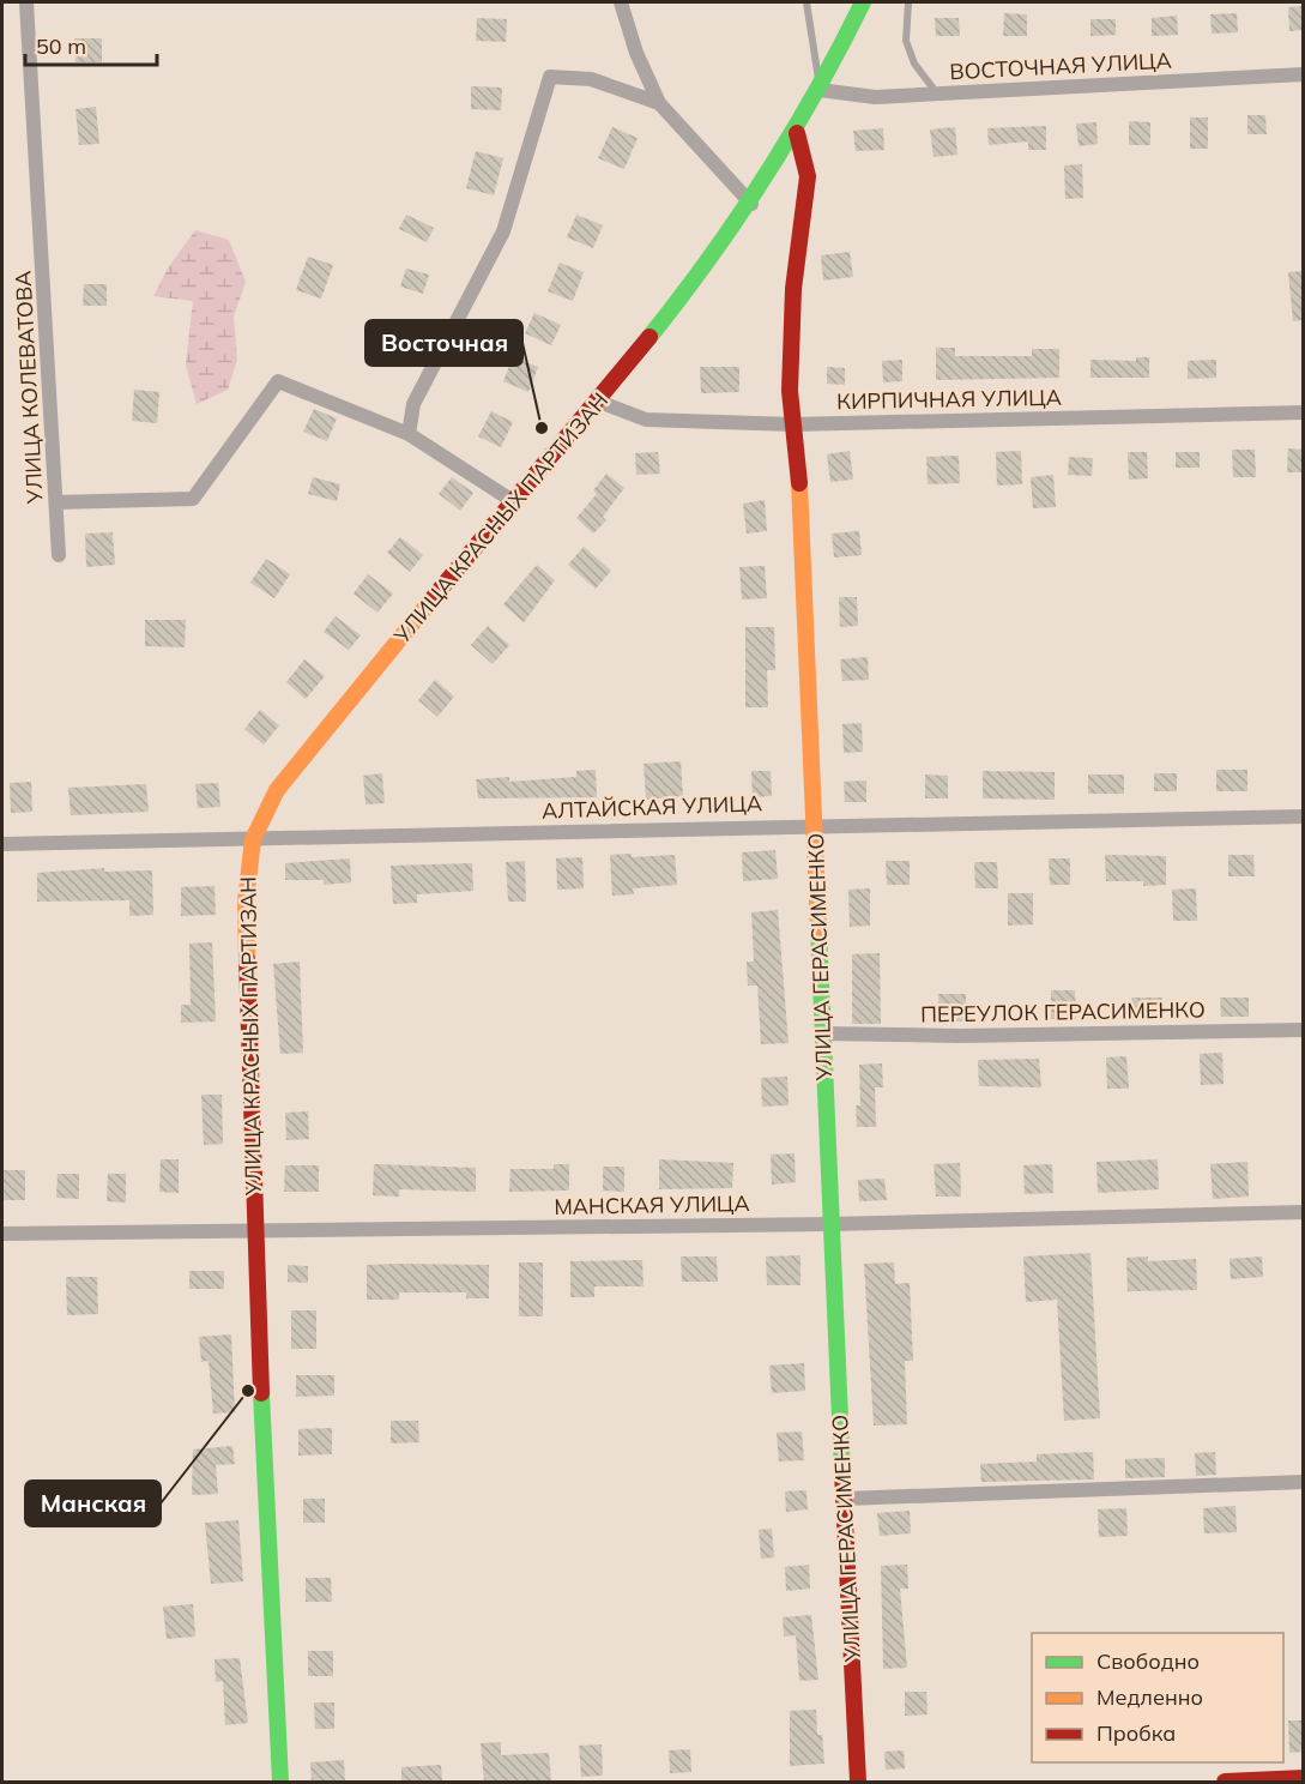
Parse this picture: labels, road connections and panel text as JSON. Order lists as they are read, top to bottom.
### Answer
{
  "streets": {
    "main road": ["УЛИЦА КРАСНЫХ ПАРТИЗАН", "УЛИЦА ГЕРАСИМЕНКО"],
    "street": [
      "ВОСТОЧНАЯ УЛИЦА",
      "УЛИЦА КОЛЕВАТОВА",
      "КИРПИЧНАЯ УЛИЦА",
      "АЛТАЙСКАЯ УЛИЦА",
      "ПЕРЕУЛОК ГЕРАСИМЕНКО",
      "МАНСКАЯ УЛИЦА"
    ]
  },
  "crossings": [
    ["ВОСТОЧНАЯ УЛИЦА", "УЛИЦА КРАСНЫХ ПАРТИЗАН"],
    ["КИРПИЧНАЯ УЛИЦА", "УЛИЦА КРАСНЫХ ПАРТИЗАН"],
    ["КИРПИЧНАЯ УЛИЦА", "УЛИЦА ГЕРАСИМЕНКО"],
    ["УЛИЦА КРАСНЫХ ПАРТИЗАН", "АЛТАЙСКАЯ УЛИЦА"],
    ["УЛИЦА КРАСНЫХ ПАРТИЗАН", "УЛИЦА ГЕРАСИМЕНКО"],
    ["УЛИЦА КРАСНЫХ ПАРТИЗАН", "МАНСКАЯ УЛИЦА"],
    ["АЛТАЙСКАЯ УЛИЦА", "УЛИЦА ГЕРАСИМЕНКО"],
    ["УЛИЦА ГЕРАСИМЕНКО", "ПЕРЕУЛОК ГЕРАСИМЕНКО"],
    ["УЛИЦА ГЕРАСИМЕНКО", "МАНСКАЯ УЛИЦА"]
  ],
  "places": ["Восточная", "Манская"],
  "legend": ["Свободно", "Медленно", "Пробка"],
  "scale_bar": "50 m"
}
